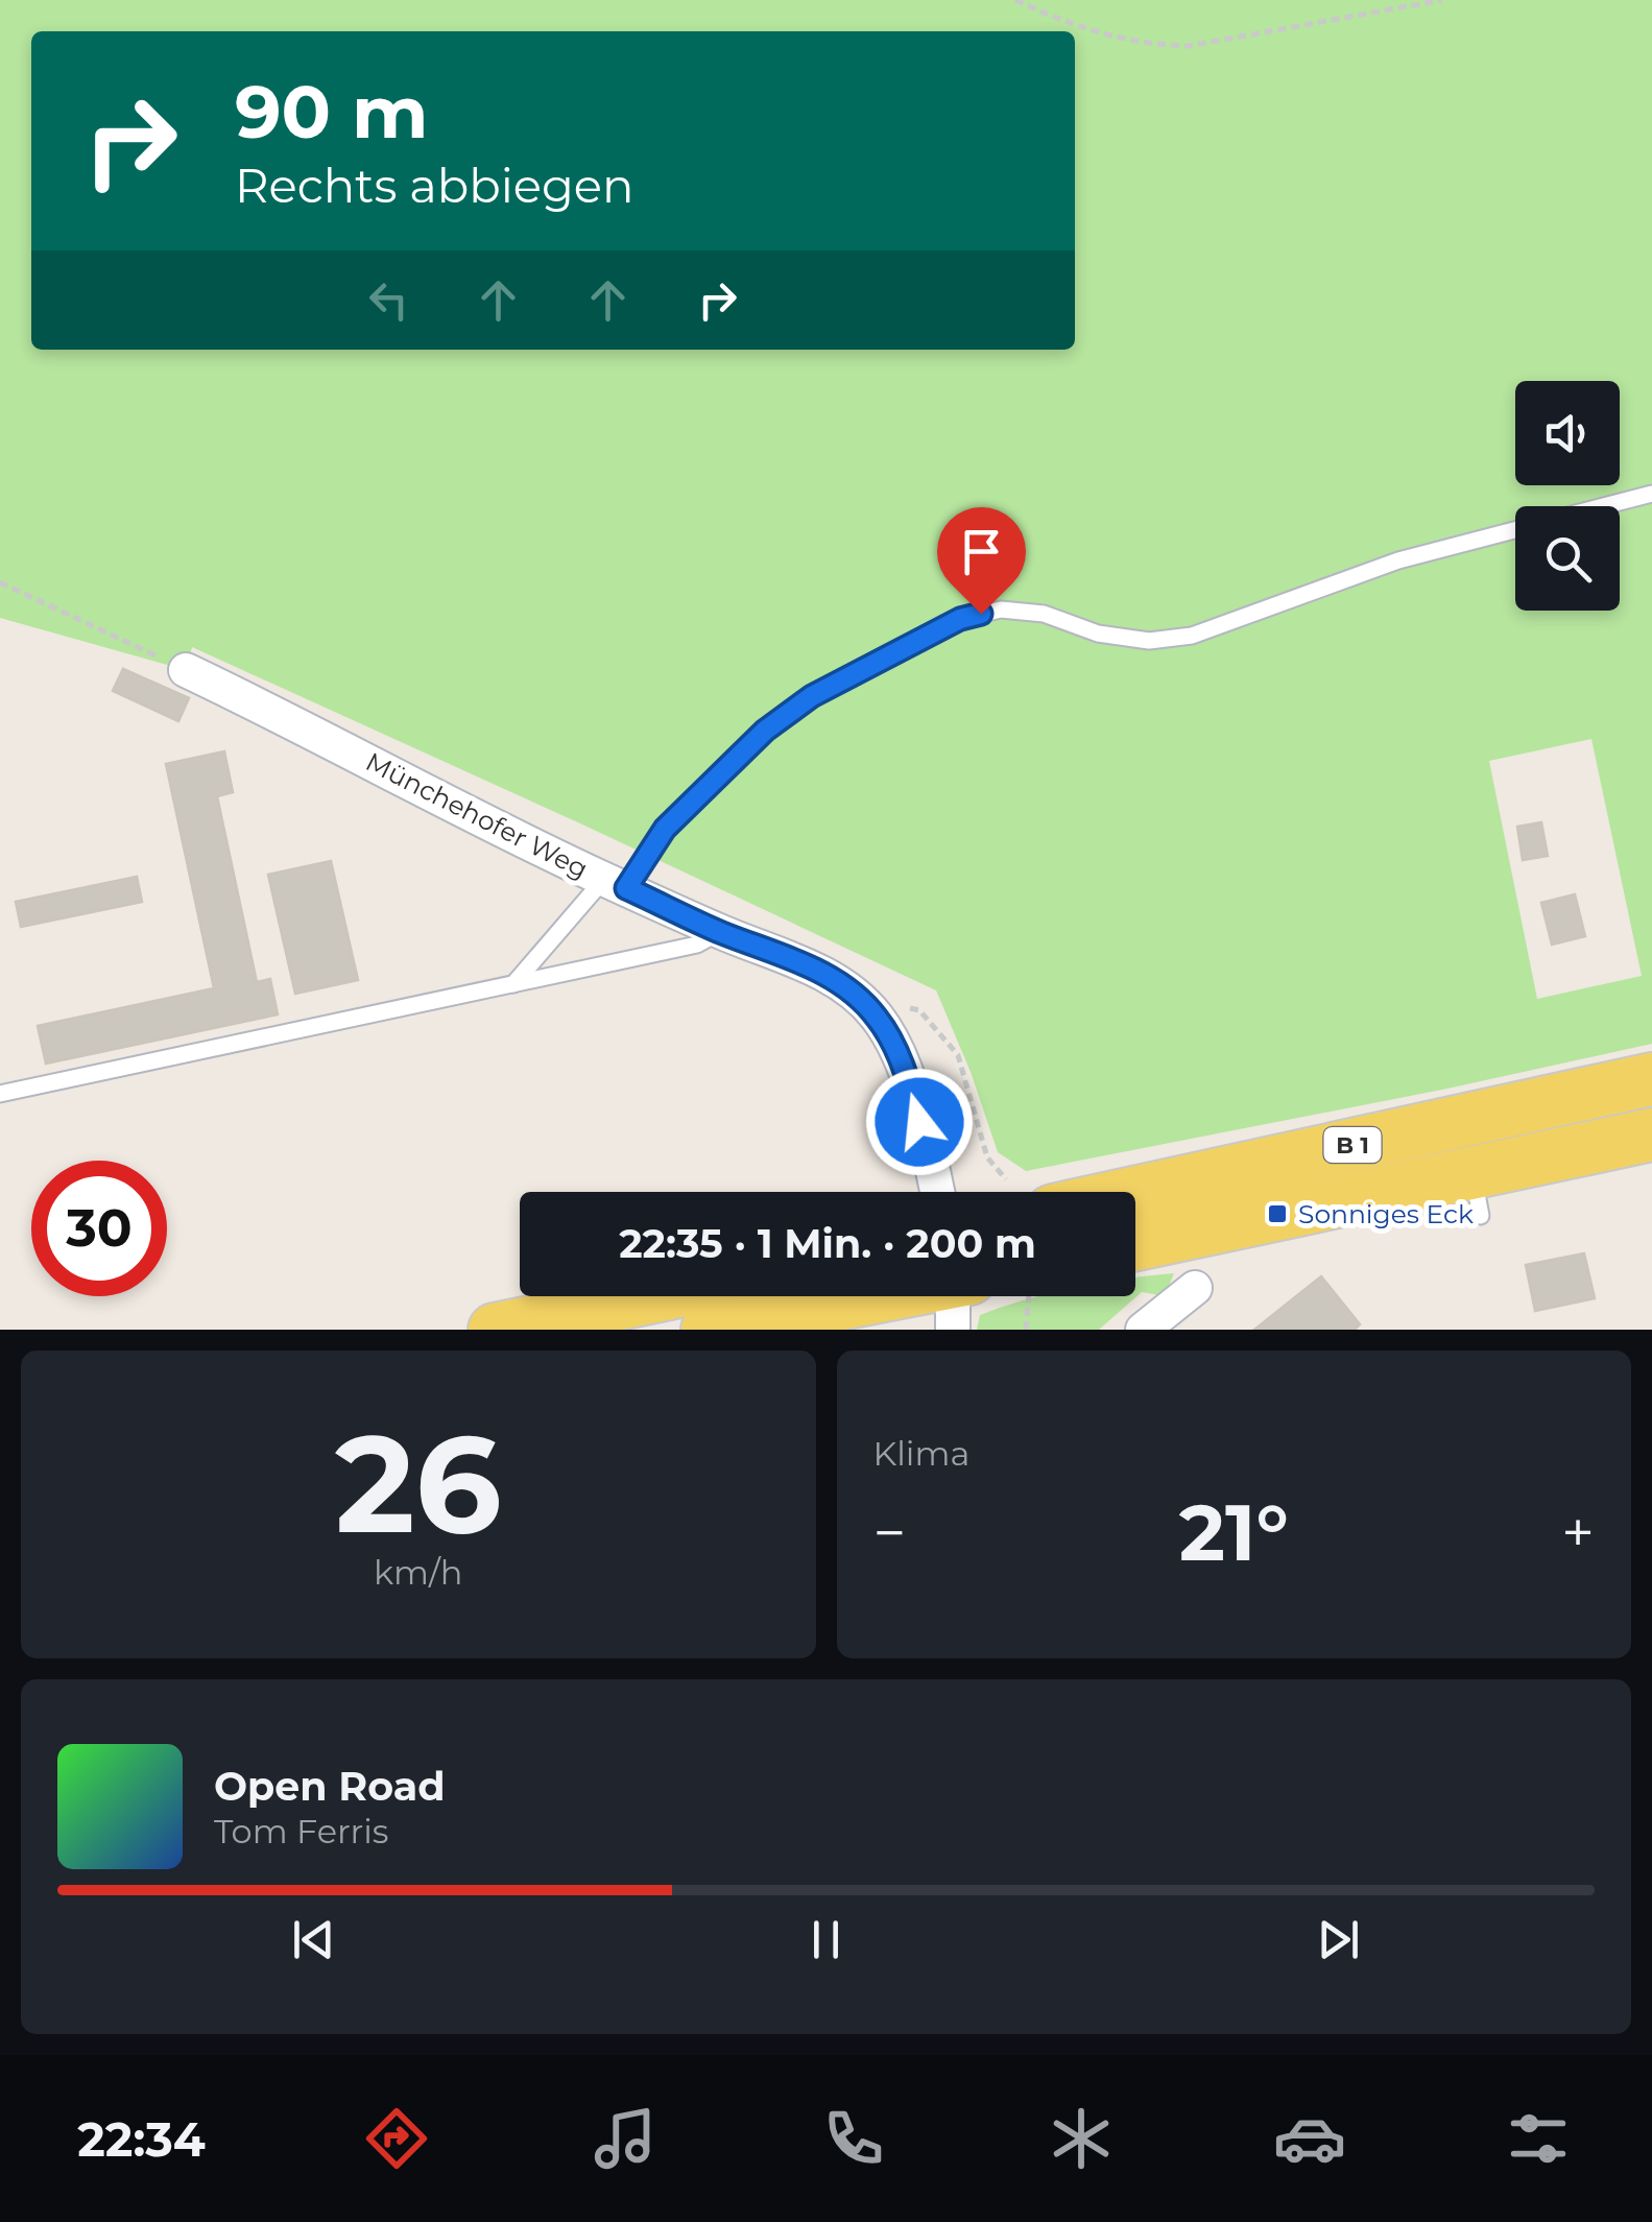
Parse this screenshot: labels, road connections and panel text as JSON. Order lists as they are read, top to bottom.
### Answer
{
  "streets": {
    "main road": ["B 1"],
    "street": ["Münchehofer Weg"]
  },
  "places": {
    "transit": ["Sonniges Eck"]
  },
  "page": {
    "turn": ["90 m", "Rechts abbiegen"],
    "limit": "30",
    "trip": "22:35 · 1 Min. · 200 m",
    "tile": [
      ["26", "km/h"],
      "Klima"
    ],
    "heat": ["−", "21°", "+"],
    "song": ["Open Road", "Tom Ferris"],
    "tabs": "22:34"
  }
}
